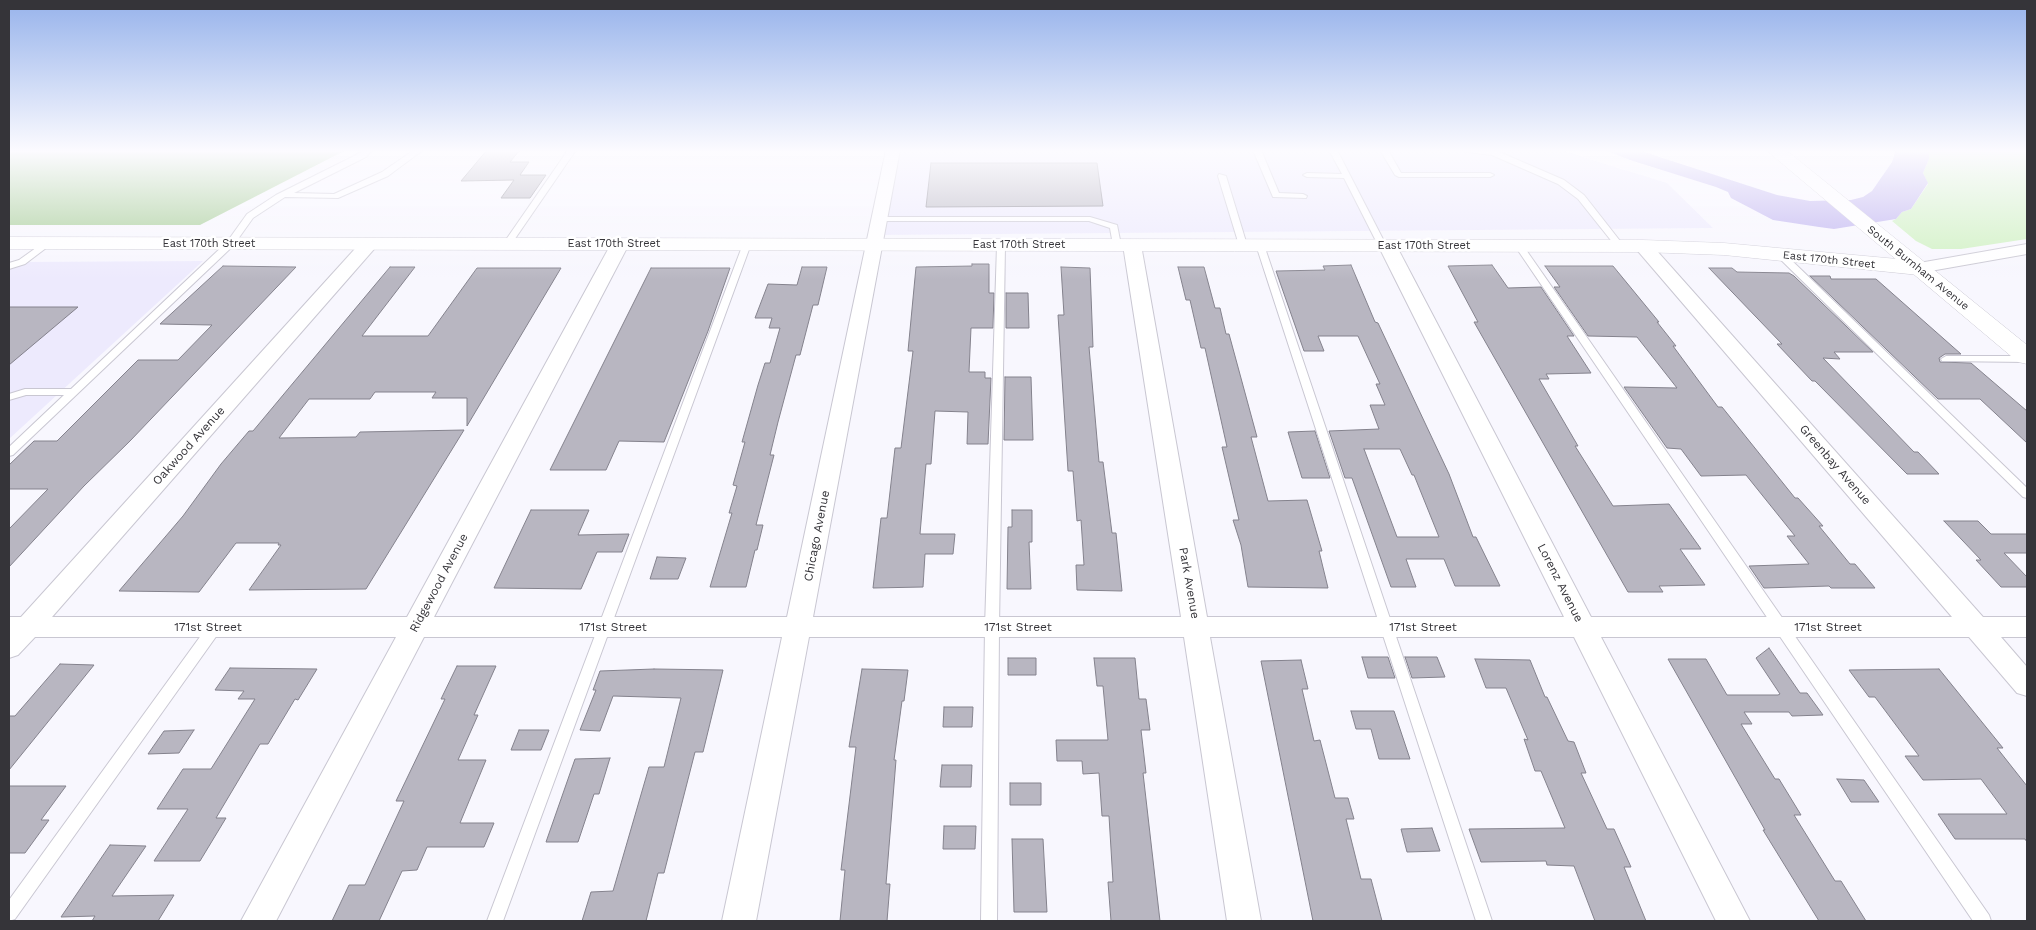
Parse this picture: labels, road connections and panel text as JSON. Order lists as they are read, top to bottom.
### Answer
{
  "streets": {
    "street": [
      "East 170th Street",
      "South Burnham Avenue",
      "Oakwood Avenue",
      "Greenbay Avenue",
      "Chicago Avenue",
      "Ridgewood Avenue",
      "Park Avenue",
      "Lorenz Avenue",
      "171st Street"
    ]
  },
  "crossings": [
    ["East 170th Street", "South Burnham Avenue"],
    ["East 170th Street", "Oakwood Avenue"],
    ["East 170th Street", "Greenbay Avenue"],
    ["East 170th Street", "Chicago Avenue"],
    ["East 170th Street", "Ridgewood Avenue"],
    ["East 170th Street", "Park Avenue"],
    ["East 170th Street", "Lorenz Avenue"],
    ["Oakwood Avenue", "171st Street"],
    ["Greenbay Avenue", "171st Street"],
    ["Chicago Avenue", "171st Street"],
    ["Ridgewood Avenue", "171st Street"],
    ["Park Avenue", "171st Street"],
    ["Lorenz Avenue", "171st Street"]
  ]
}
